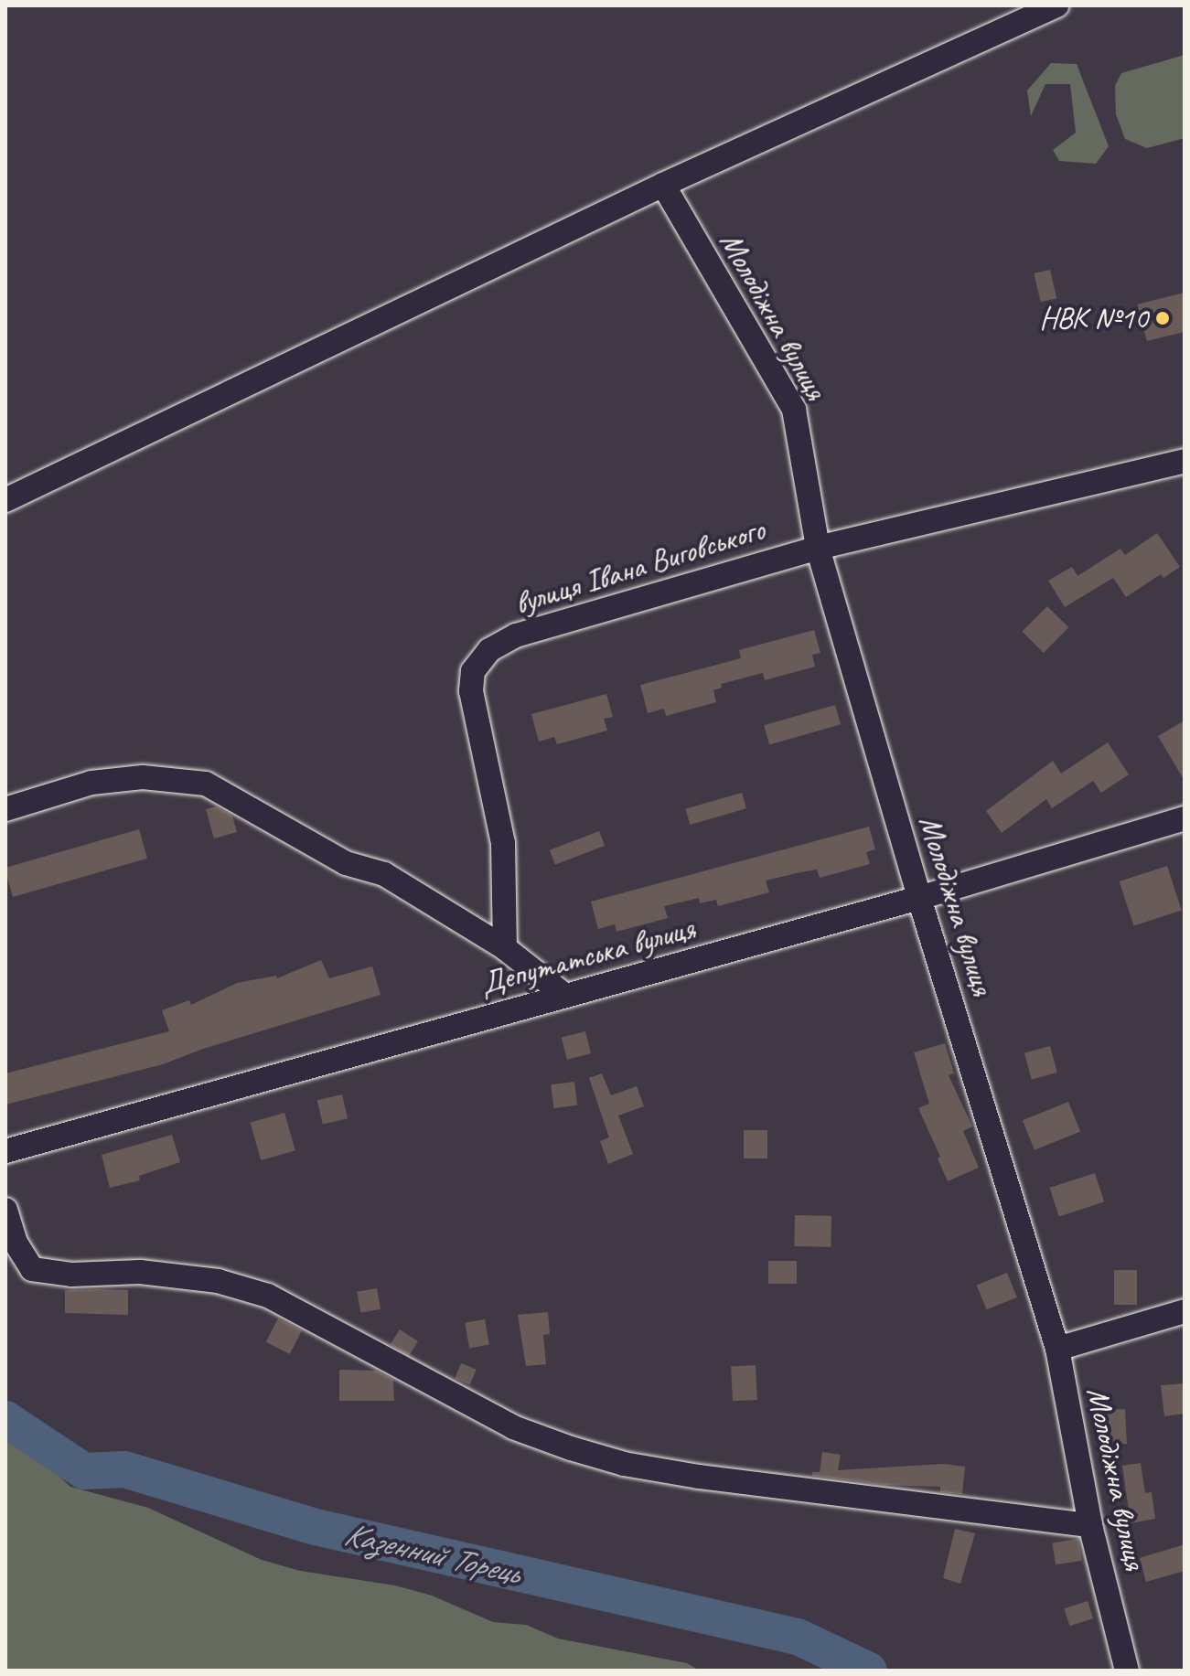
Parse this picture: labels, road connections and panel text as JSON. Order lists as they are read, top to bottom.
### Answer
{
  "streets": {
    "street": ["Молодіжна вулиця", "вулиця Івана Виговського", "Депутатська вулиця"]
  },
  "crossings": [
    ["Молодіжна вулиця", "вулиця Івана Виговського"],
    ["Молодіжна вулиця", "Депутатська вулиця"]
  ],
  "water": ["Казенний Торець"],
  "places": ["НВК №10"]
}
